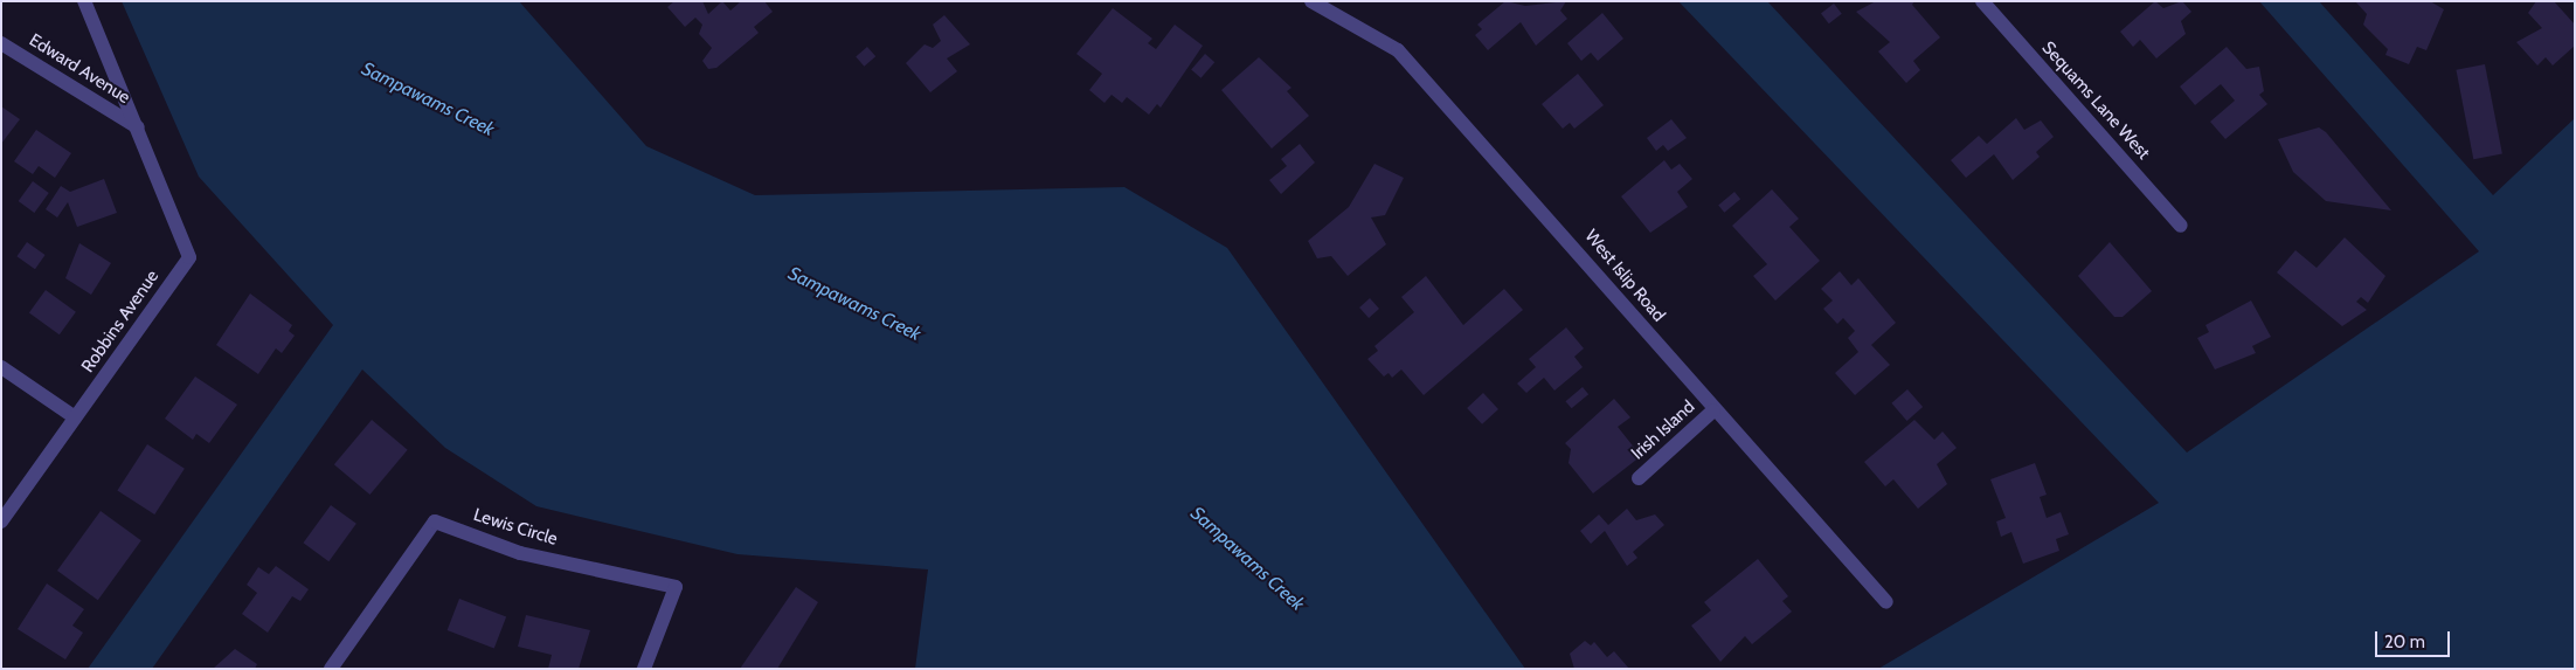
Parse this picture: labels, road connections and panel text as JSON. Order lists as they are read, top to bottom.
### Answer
{
  "streets": {
    "street": [
      "Edward Avenue",
      "Sequams Lane West",
      "West Islip Road",
      "Robbins Avenue",
      "Irish Island",
      "Lewis Circle"
    ]
  },
  "crossings": [
    ["Edward Avenue", "Robbins Avenue"],
    ["West Islip Road", "Irish Island"]
  ],
  "water": ["Sampawams Creek"],
  "scale_bar": "20 m"
}
